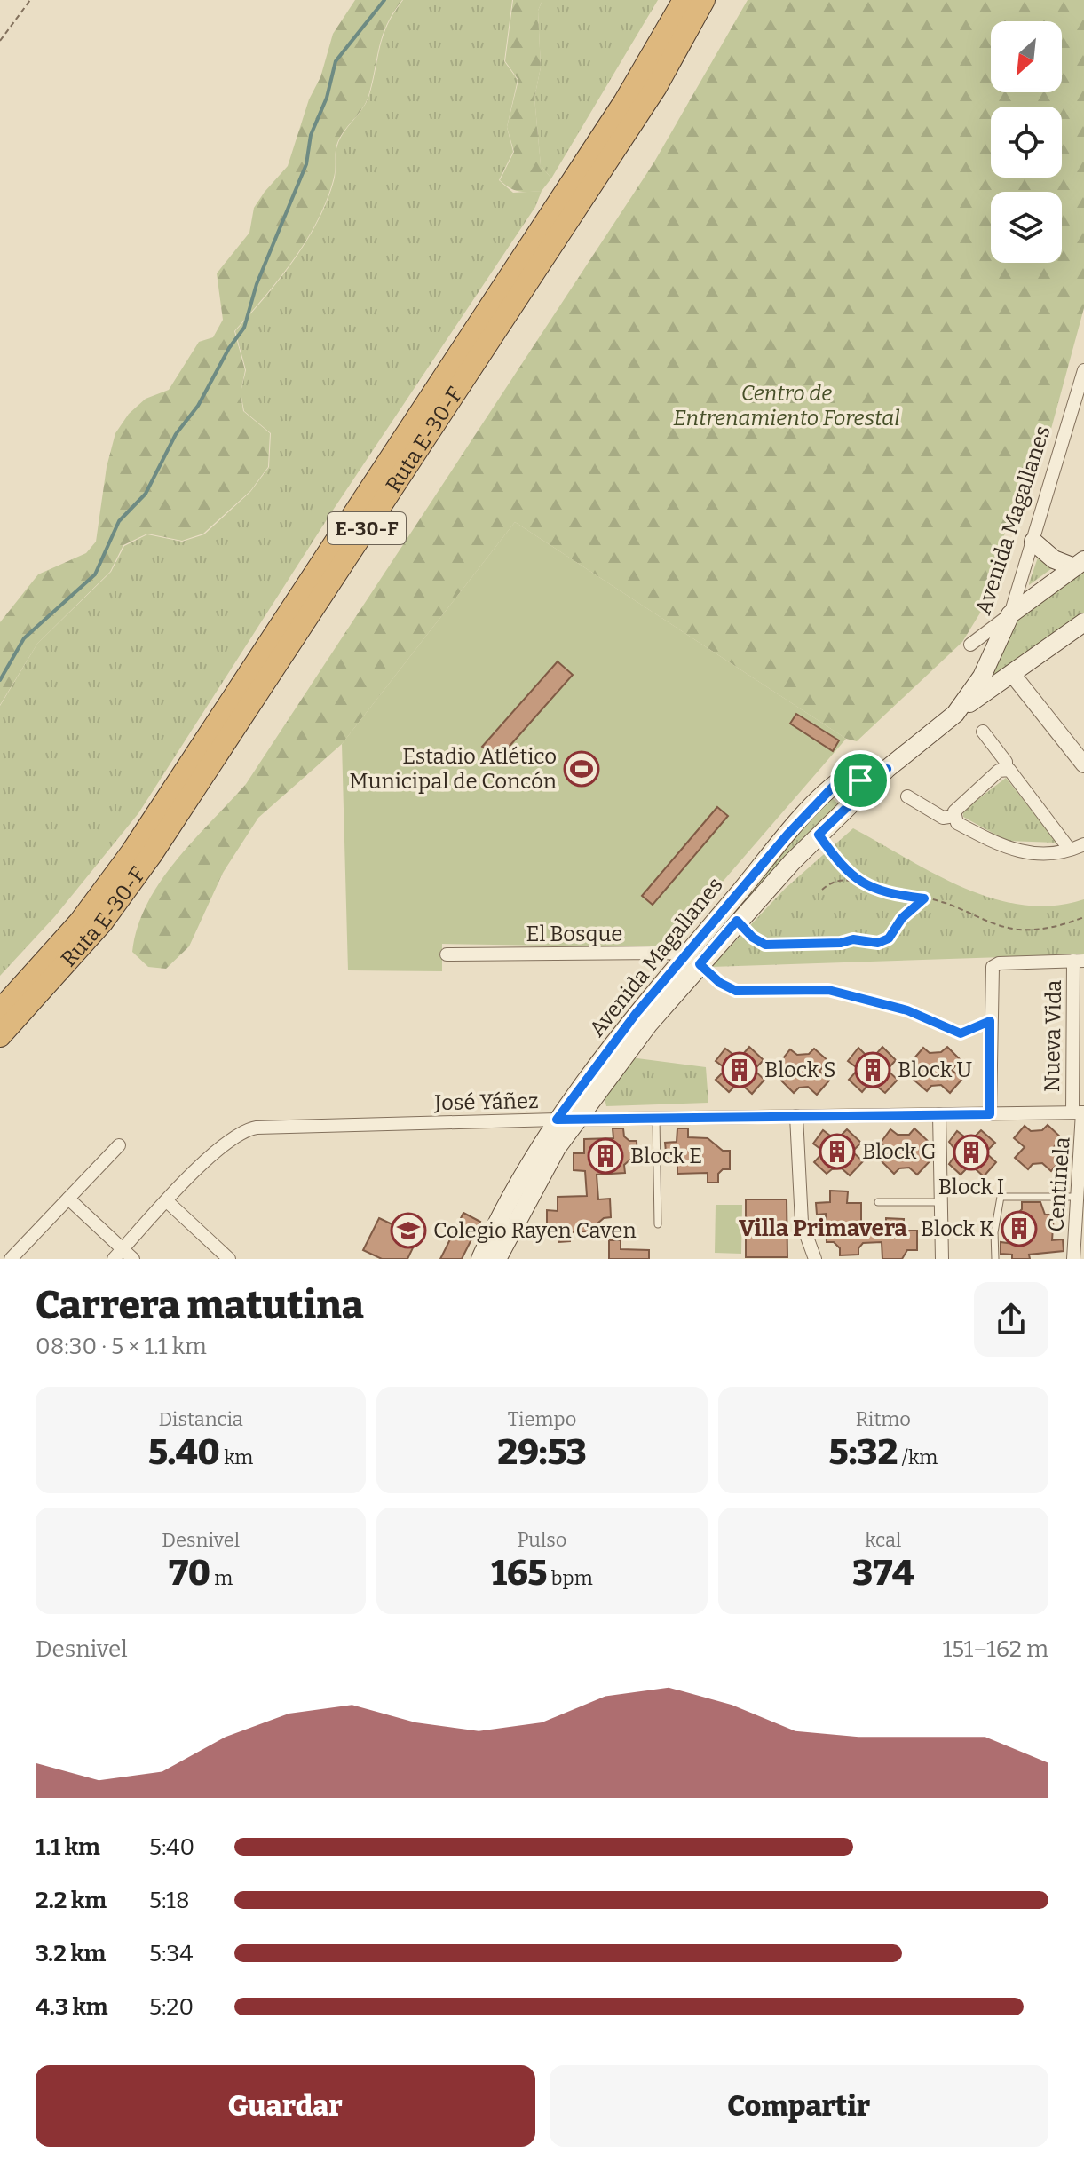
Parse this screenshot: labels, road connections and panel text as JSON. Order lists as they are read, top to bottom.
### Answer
{
  "streets": {
    "highway": ["Ruta E-30-F", "E-30-F"],
    "main road": ["Avenida Magallanes"],
    "street": [
      "El Bosque",
      "Nueva Vida",
      "José Yáñez",
      "Centinela"
    ]
  },
  "crossings": [
    ["Avenida Magallanes", "El Bosque"],
    ["Avenida Magallanes", "José Yáñez"],
    ["Nueva Vida", "José Yáñez"],
    ["Nueva Vida", "Centinela"],
    ["José Yáñez", "Centinela"]
  ],
  "districts": ["Villa Primavera"],
  "parks": ["Centro de Entrenamiento Forestal"],
  "places": {
    "sports": ["Estadio Atlético Municipal de Concón"],
    "building": [
      "Block S",
      "Block U",
      "Block G",
      "Block I",
      "Block E",
      "Block K"
    ],
    "school or university": ["Colegio Rayen Caven"]
  },
  "north": "bottom left",
  "page": {
    "heading": ["Carrera matutina", "08:30 · 5 × 1.1 km"],
    "stats": [
      ["Distancia", "5.40 km"],
      ["Tiempo", "29:53"],
      ["Ritmo", "5:32 /km"],
      ["Desnivel", "70 m"],
      ["Pulso", "165 bpm"],
      ["kcal", "374"]
    ],
    "chart": ["Desnivel", "151–162 m"],
    "list": [
      {
        "name": "1.1 km",
        "note": "5:40"
      },
      {
        "name": "2.2 km",
        "note": "5:18"
      },
      {
        "name": "3.2 km",
        "note": "5:34"
      },
      {
        "name": "4.3 km",
        "note": "5:20"
      }
    ],
    "buttons": ["Guardar", "Compartir"]
  }
}
